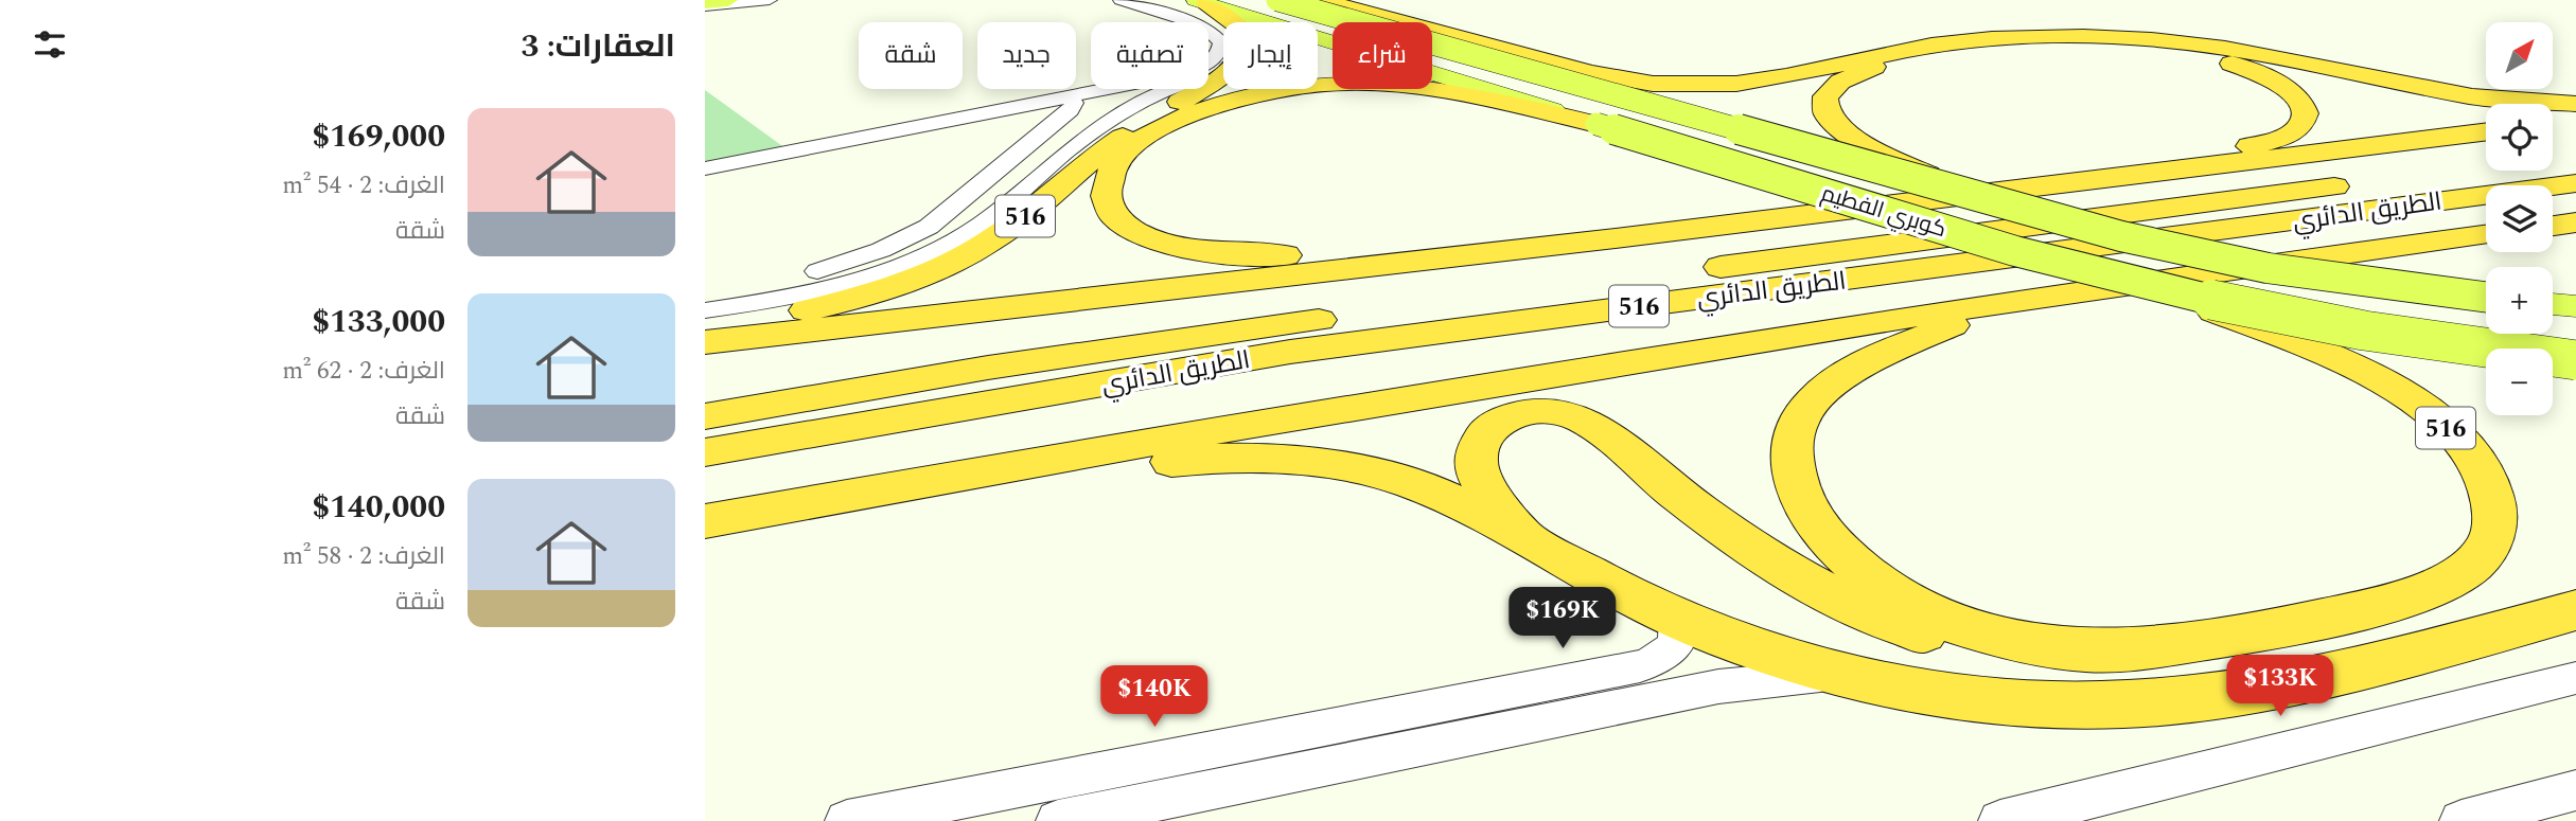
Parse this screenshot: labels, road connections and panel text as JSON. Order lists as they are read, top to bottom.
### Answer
{
  "streets": {
    "highway": ["الطريق الدائري", "516"],
    "main road": ["كوبري الفطيم"]
  },
  "crossings": [
    ["كوبري الفطيم", "516"],
    ["الطريق الدائري", "516"]
  ],
  "north": "top right",
  "page": {
    "heading": "العقارات: 3",
    "map_buttons": ["+", "−"],
    "chip": [
      "شراء",
      "إيجار",
      "تصفية",
      "جديد",
      "شقة"
    ],
    "list": [
      {
        "name": "$169,000",
        "note": "الغرف: 2 · 54 m² · شقة"
      },
      {
        "name": "$133,000",
        "note": "الغرف: 2 · 62 m² · شقة"
      },
      {
        "name": "$140,000",
        "note": "الغرف: 2 · 58 m² · شقة"
      }
    ],
    "price": ["$169K", "$133K", "$140K"]
  }
}
